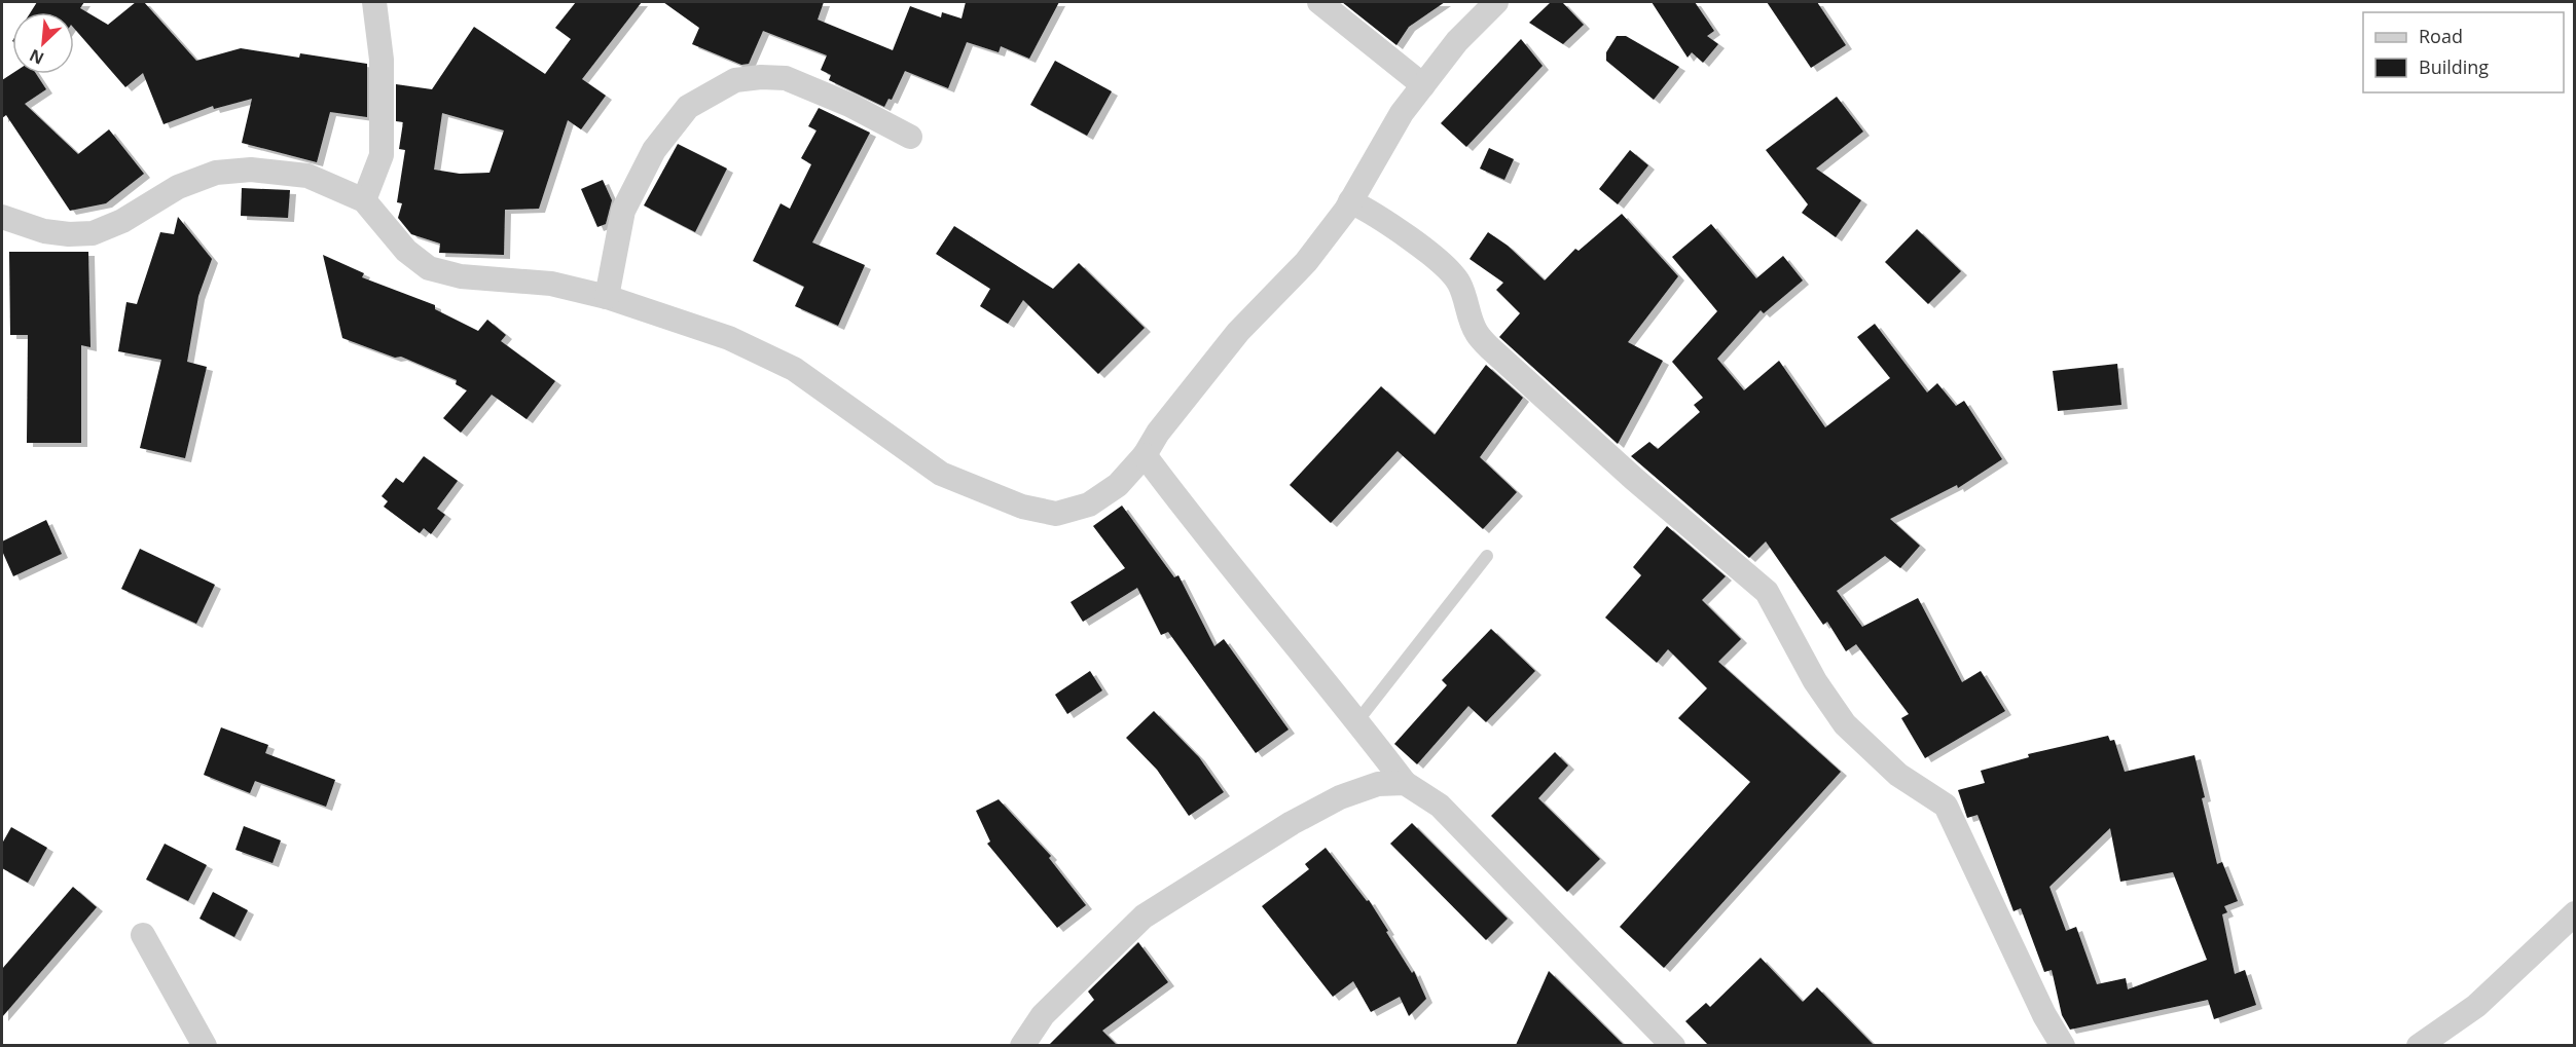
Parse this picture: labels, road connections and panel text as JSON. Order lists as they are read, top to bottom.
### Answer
{
  "legend": ["Road", "Building"],
  "north": "bottom left"
}
